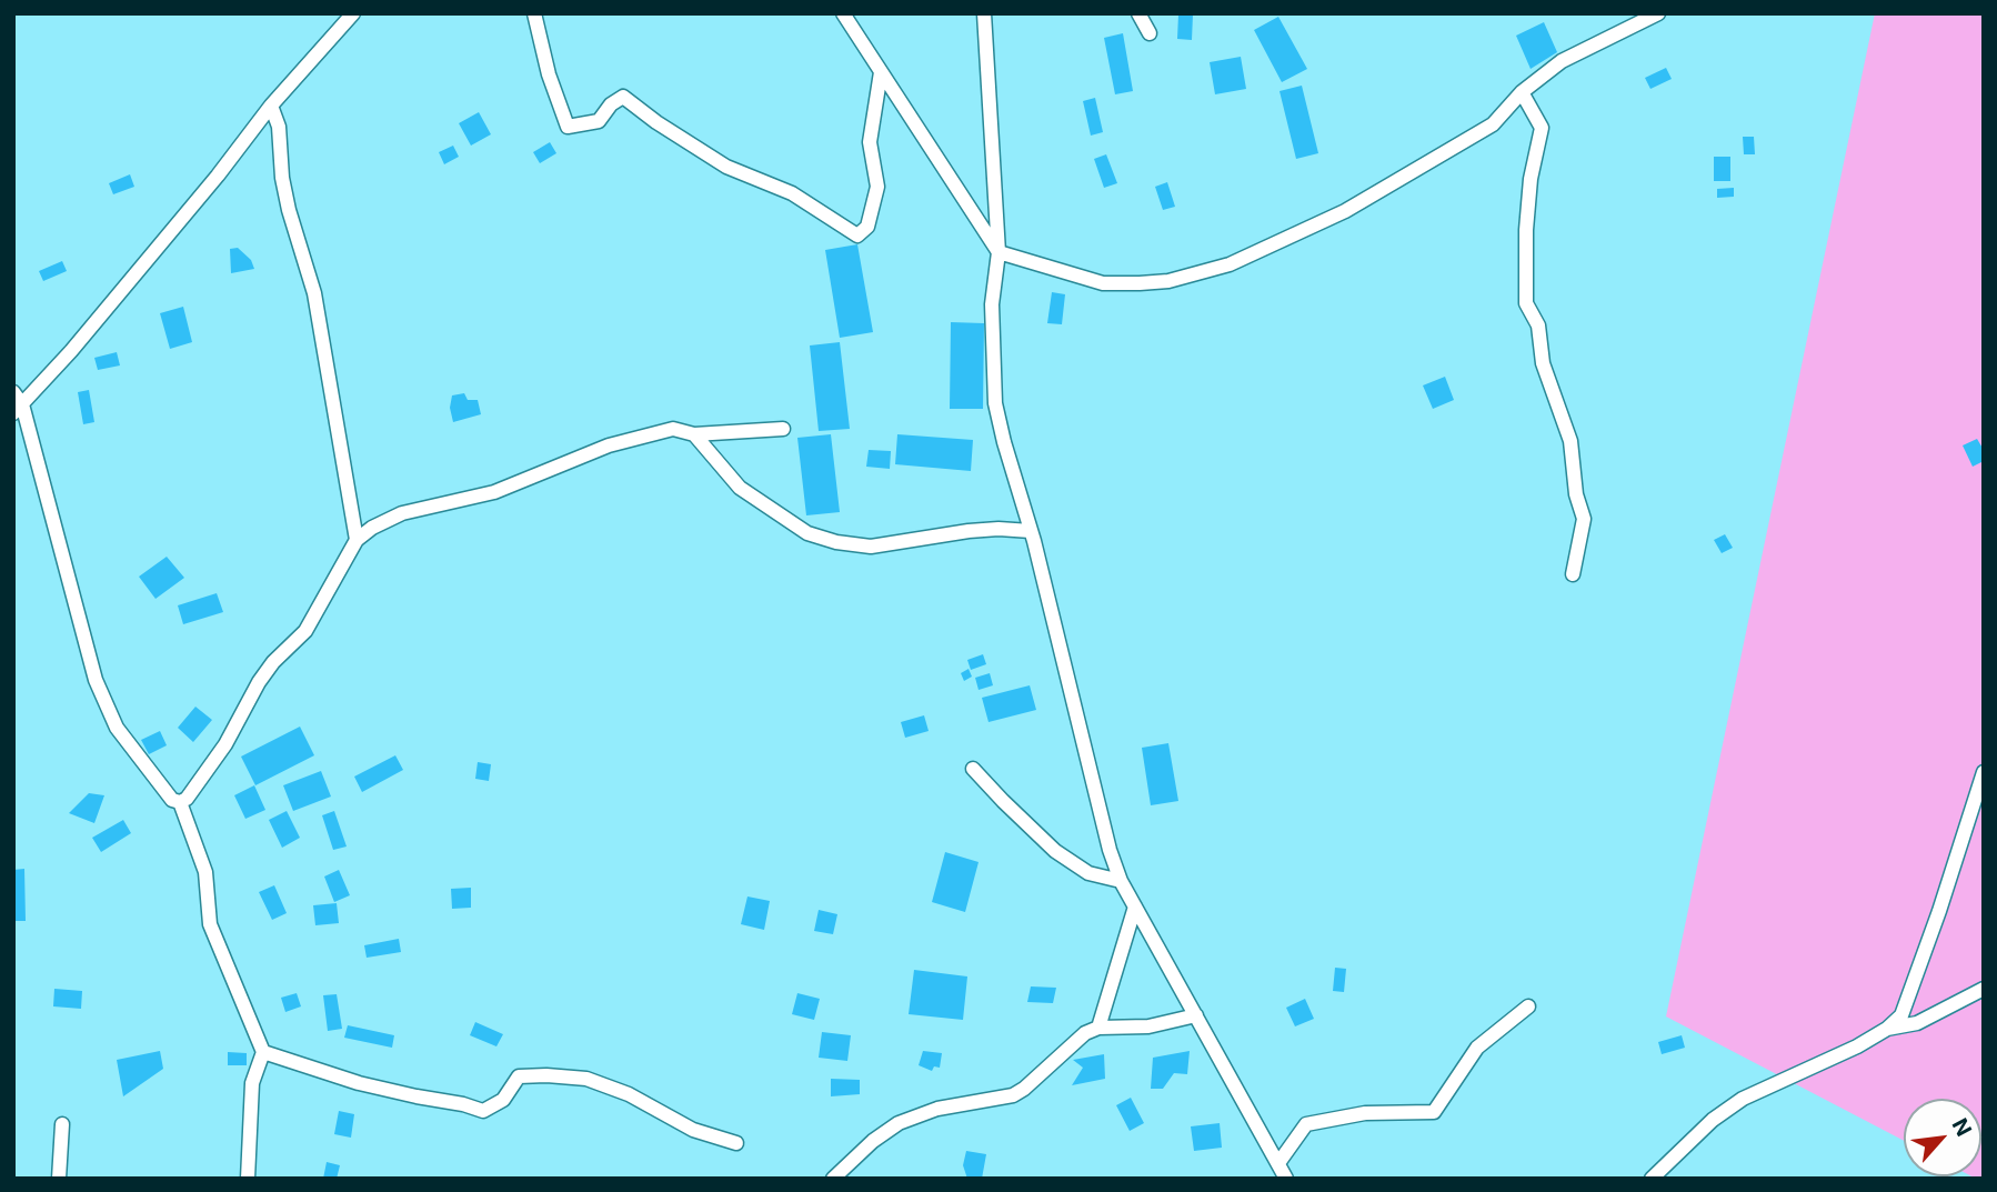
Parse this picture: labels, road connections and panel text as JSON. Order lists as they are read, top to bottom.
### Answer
{
  "north": "top right"
}
